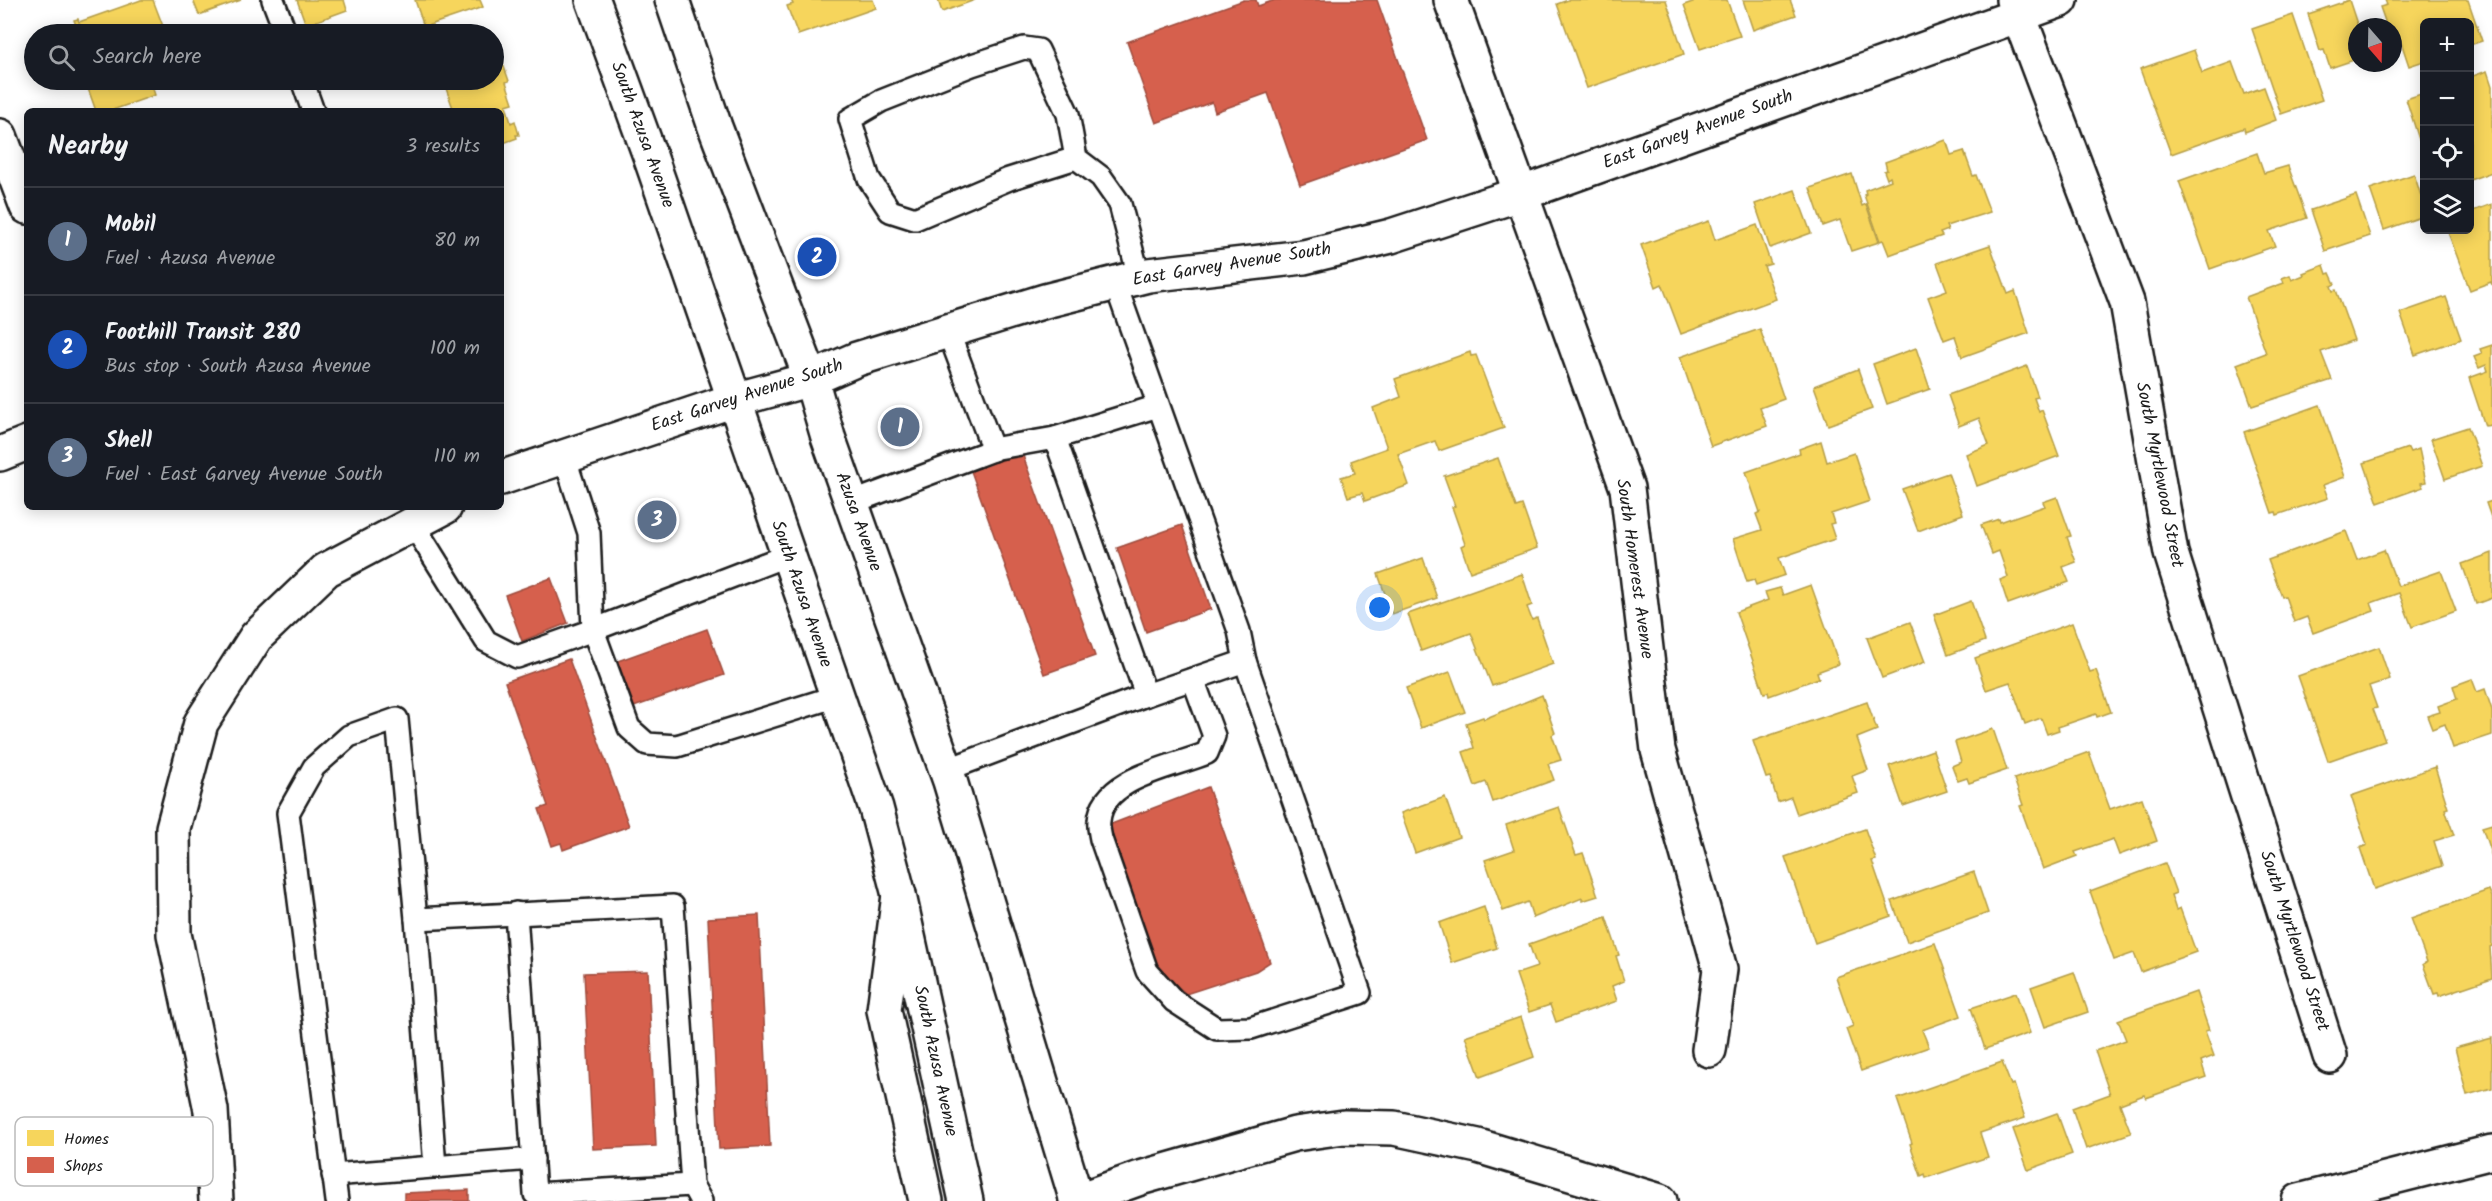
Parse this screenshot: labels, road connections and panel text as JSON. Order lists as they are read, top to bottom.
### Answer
{
  "streets": {
    "main road": [
      "East Garvey Avenue South",
      "South Azusa Avenue",
      "South Myrtlewood Street",
      "Azusa Avenue",
      "South Homerest Avenue"
    ]
  },
  "crossings": [
    ["East Garvey Avenue South", "South Azusa Avenue"],
    ["East Garvey Avenue South", "South Myrtlewood Street"],
    ["East Garvey Avenue South", "Azusa Avenue"],
    ["East Garvey Avenue South", "South Homerest Avenue"]
  ],
  "legend": ["Homes", "Shops"],
  "north": "bottom",
  "page": {
    "map_buttons": ["+", "−"],
    "search": "Search here",
    "heading": ["Nearby", "3 results"],
    "list": [
      {
        "mark": "1",
        "name": "Mobil",
        "note": "Fuel · Azusa Avenue",
        "value": "80 m"
      },
      {
        "mark": "2",
        "name": "Foothill Transit 280",
        "note": "Bus stop · South Azusa Avenue",
        "value": "100 m"
      },
      {
        "mark": "3",
        "name": "Shell",
        "note": "Fuel · East Garvey Avenue South",
        "value": "110 m"
      }
    ],
    "pins": ["2", "1", "3"]
  }
}
